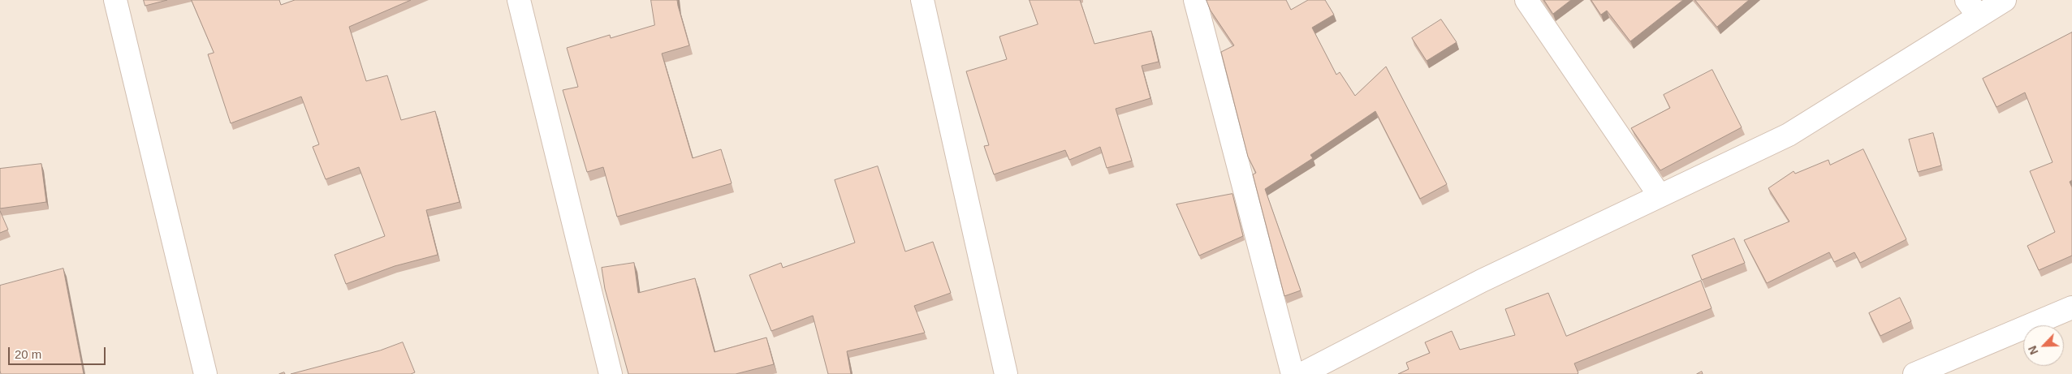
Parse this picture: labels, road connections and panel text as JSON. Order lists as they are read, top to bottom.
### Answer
{
  "scale_bar": "20 m",
  "north": "bottom left"
}
